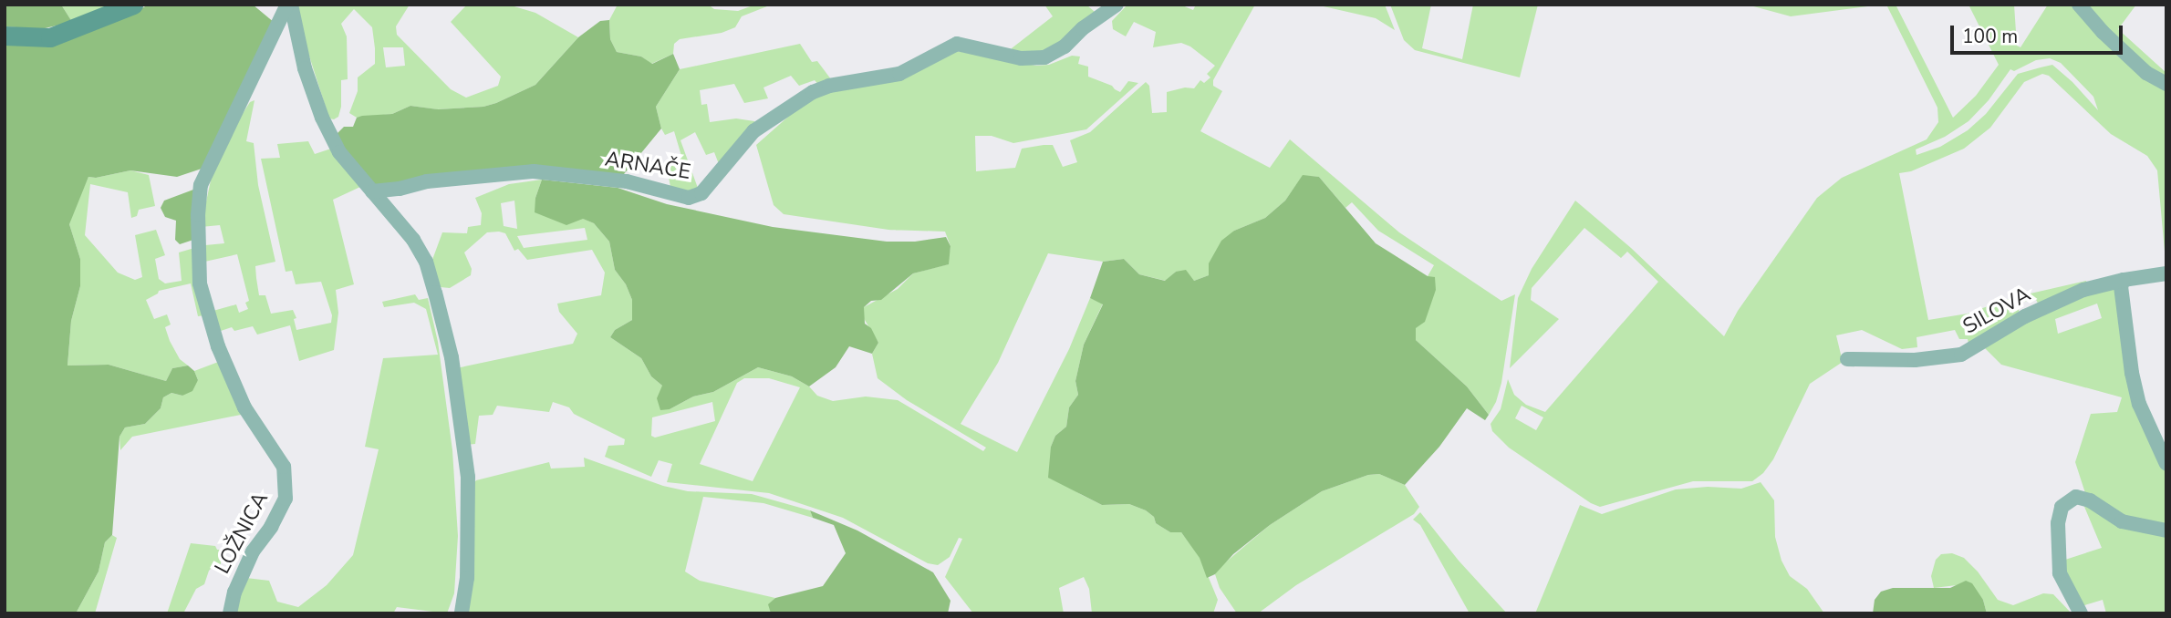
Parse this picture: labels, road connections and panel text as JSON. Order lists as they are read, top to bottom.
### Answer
{
  "streets": {
    "street": ["ARNAČE", "SILOVA", "LOŽNICA"]
  },
  "scale_bar": "100 m"
}
